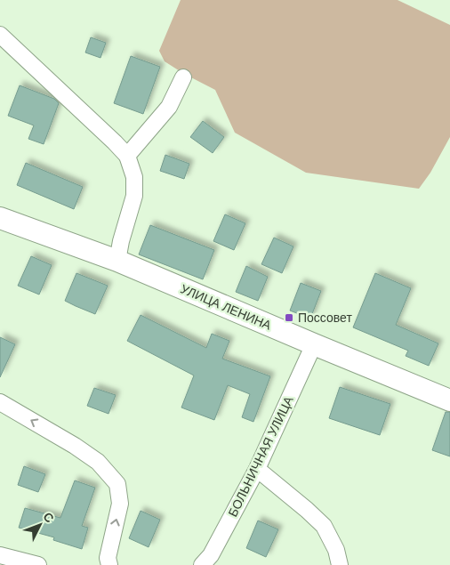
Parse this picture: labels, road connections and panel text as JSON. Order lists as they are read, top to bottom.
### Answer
{
  "streets": {
    "street": ["УЛИЦА ЛЕНИНА", "БОЛЬНИЧНАЯ УЛИЦА"]
  },
  "crossings": [
    ["УЛИЦА ЛЕНИНА", "БОЛЬНИЧНАЯ УЛИЦА"]
  ],
  "places": {
    "transit": ["Поссовет"]
  },
  "north": "top right"
}
